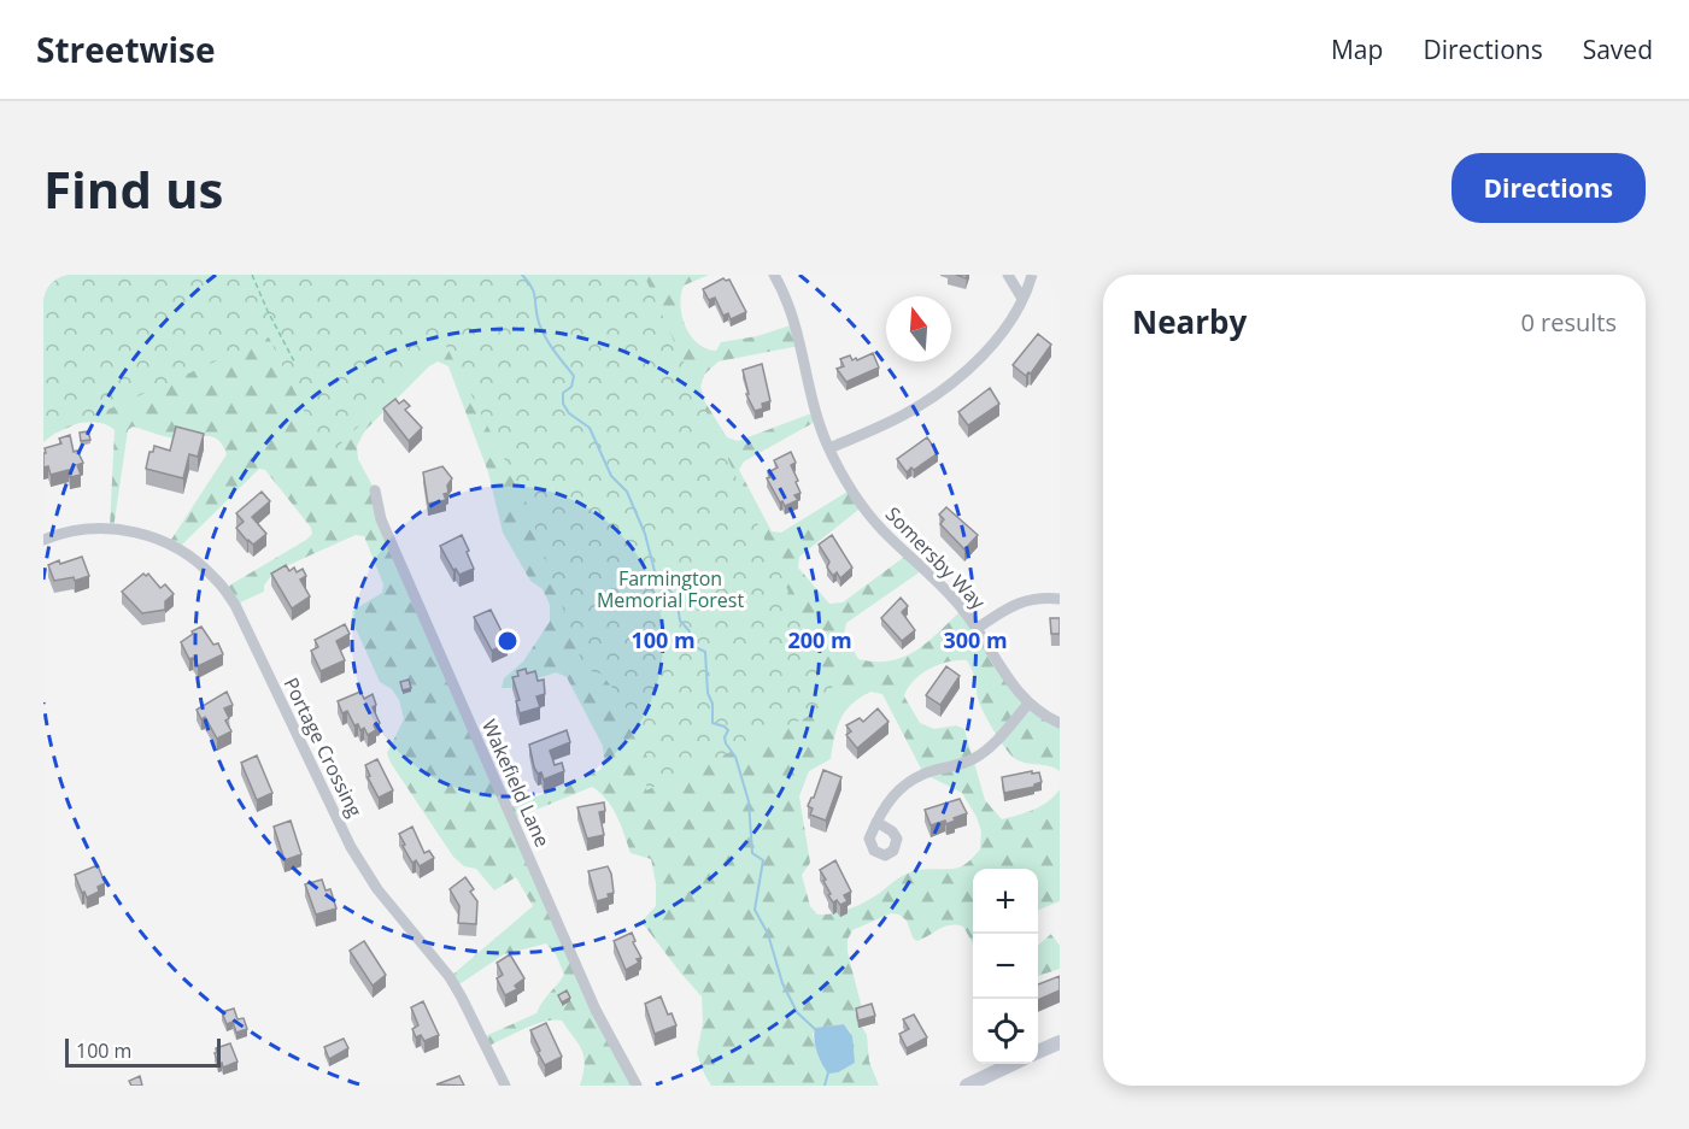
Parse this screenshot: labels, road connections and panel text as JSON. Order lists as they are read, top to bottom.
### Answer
{
  "streets": {
    "street": ["Somersby Way", "Portage Crossing", "Wakefield Lane"]
  },
  "parks": ["Farmington Memorial Forest"],
  "scale_bar": "100 m",
  "north": "top",
  "page": {
    "header": "Streetwise",
    "nav": ["Map", "Directions", "Saved"],
    "buttons": "Directions",
    "title": "Find us",
    "heading": ["Nearby", "0 results"],
    "map_buttons": ["+", "−"],
    "scale": "100 m"
  },
  "rings": ["100 m", "200 m", "300 m"]
}
